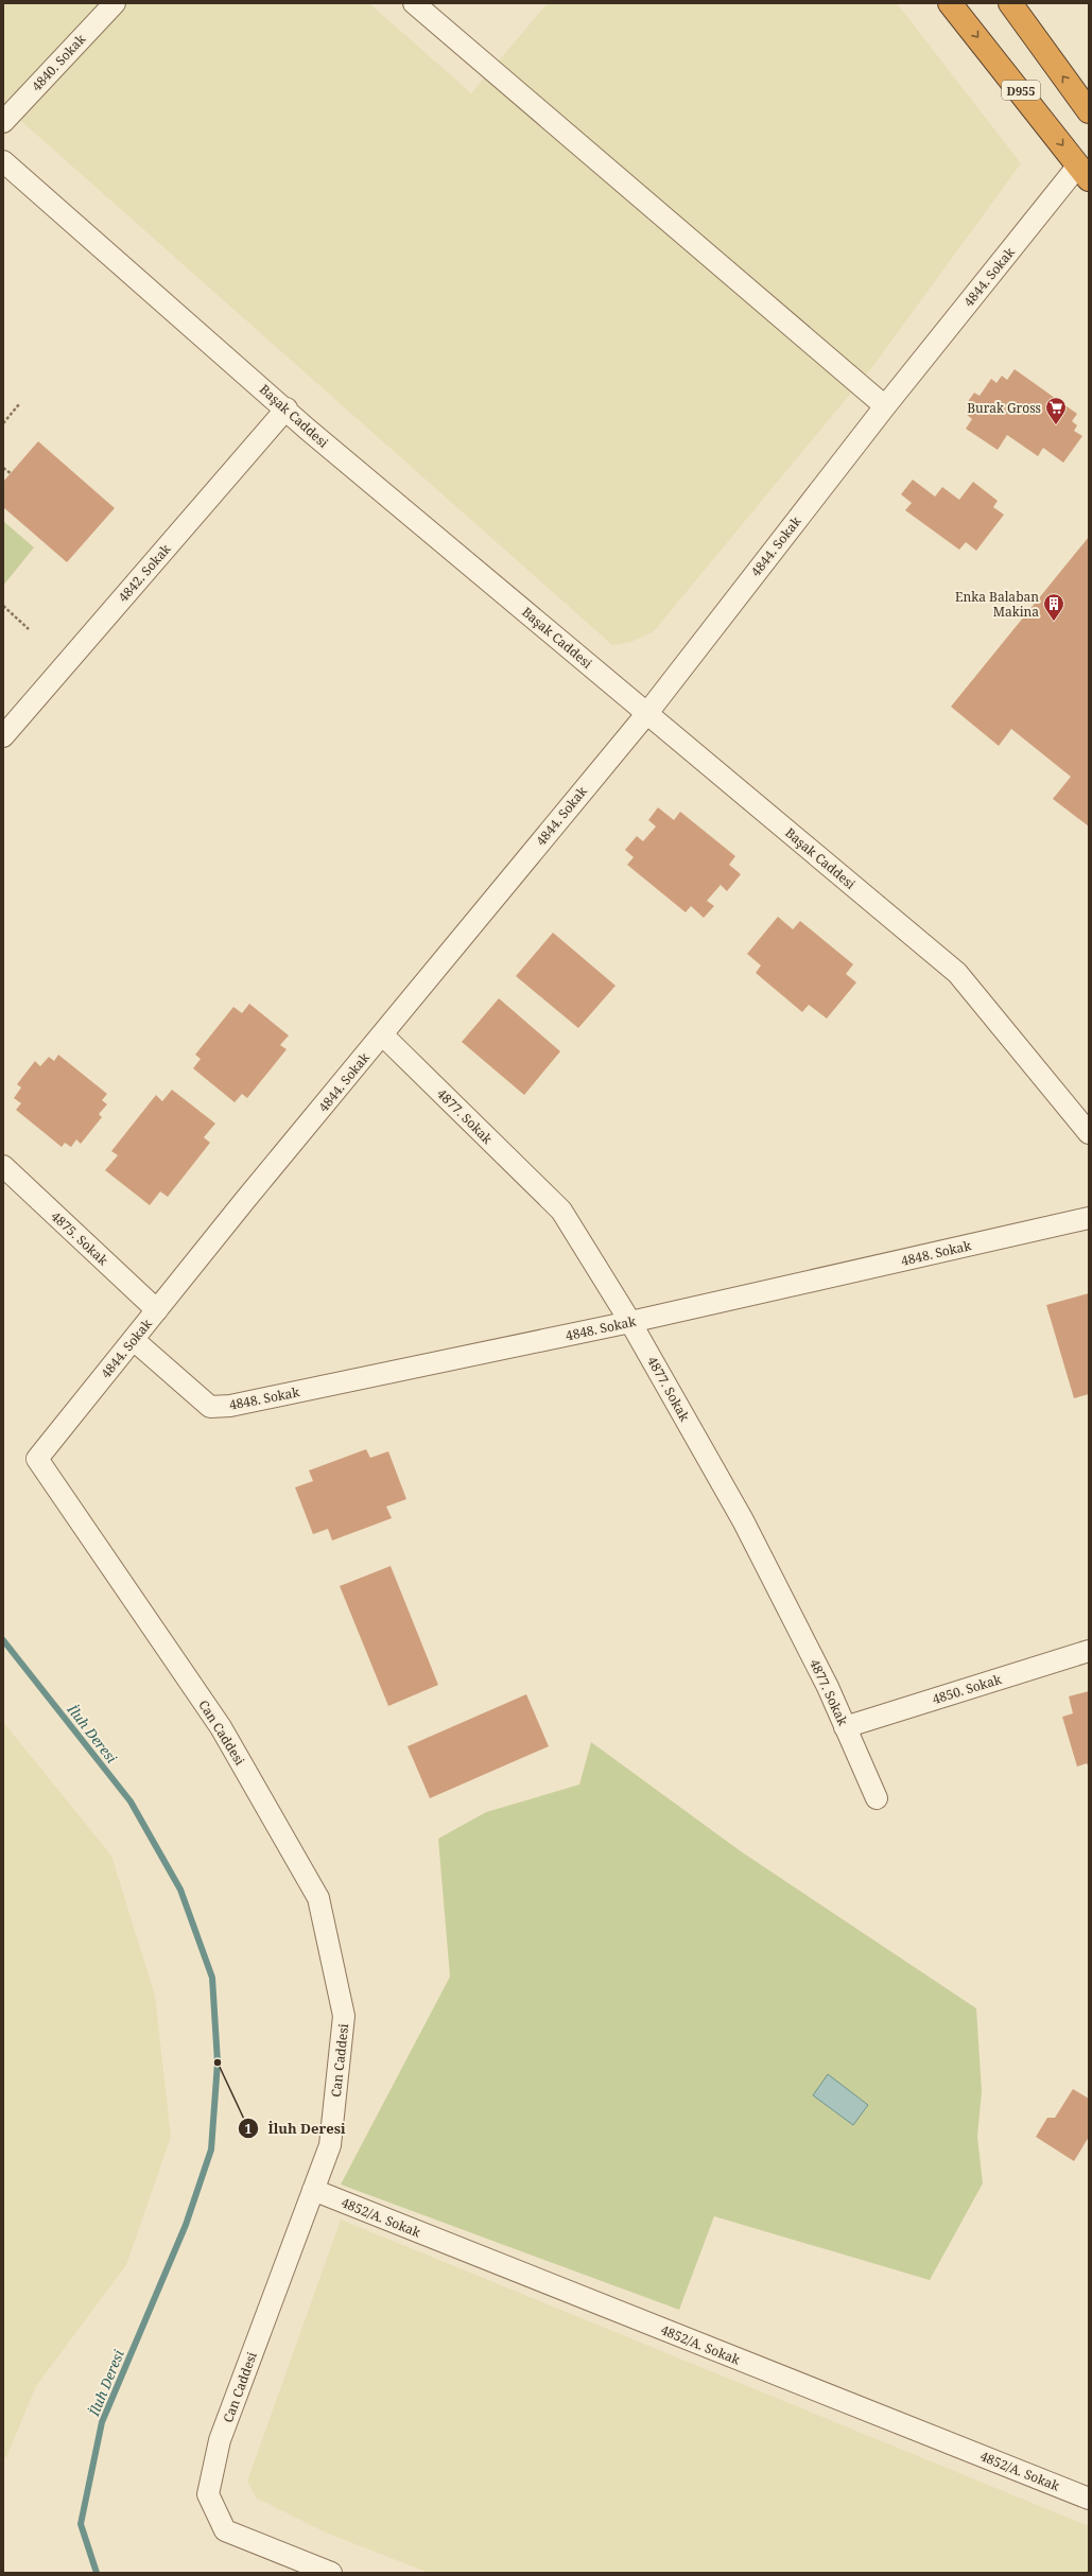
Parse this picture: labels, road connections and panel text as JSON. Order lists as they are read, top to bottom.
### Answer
{
  "streets": {
    "highway": ["D955"],
    "street": [
      "4840. Sokak",
      "4844. Sokak",
      "Başak Caddesi",
      "4842. Sokak",
      "4877. Sokak",
      "4875. Sokak",
      "4848. Sokak",
      "4850. Sokak",
      "Can Caddesi",
      "4852/A. Sokak"
    ]
  },
  "crossings": [
    ["D955", "4844. Sokak"],
    ["4844. Sokak", "Başak Caddesi"],
    ["4844. Sokak", "4877. Sokak"],
    ["4844. Sokak", "4875. Sokak"],
    ["4844. Sokak", "4848. Sokak"],
    ["4844. Sokak", "Can Caddesi"],
    ["Başak Caddesi", "4842. Sokak"],
    ["4877. Sokak", "4848. Sokak"],
    ["4877. Sokak", "4850. Sokak"],
    ["Can Caddesi", "4852/A. Sokak"]
  ],
  "water": ["İluh Deresi"],
  "places": {
    "supermarket": ["Burak Gross"],
    "building": ["Enka Balaban Makina"],
    "other": ["İluh Deresi"]
  }
}
